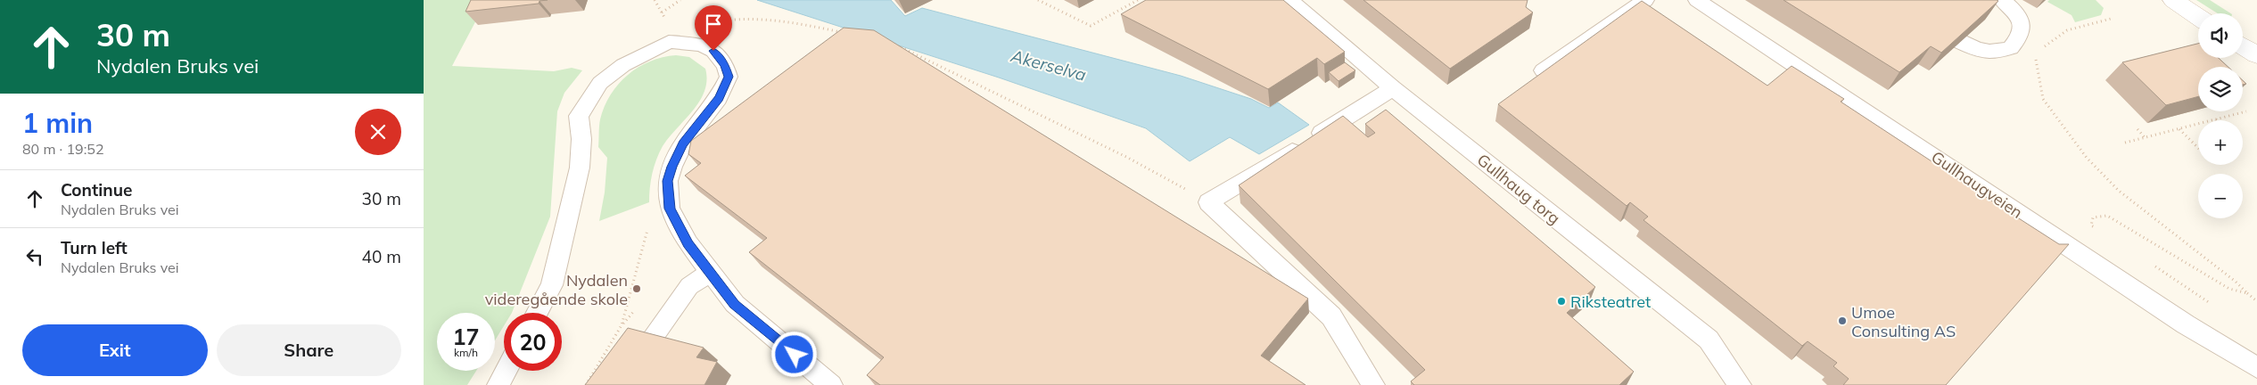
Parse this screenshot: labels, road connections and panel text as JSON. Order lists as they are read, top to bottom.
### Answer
{
  "streets": {
    "lane": ["Gullhaugveien", "Gullhaug torg"]
  },
  "water": ["Akerselva"],
  "places": ["Nydalen videregående skole", "Riksteatret", "Umoe Consulting AS"],
  "page": {
    "turn": ["30 m", "Nydalen Bruks vei"],
    "map_buttons": ["+", "−"],
    "heading": ["1 min", "80 m · 19:52"],
    "list": [
      {
        "name": "Continue",
        "note": "Nydalen Bruks vei",
        "value": "30 m"
      },
      {
        "name": "Turn left",
        "note": "Nydalen Bruks vei",
        "value": "40 m"
      }
    ],
    "speed": "17 km/h",
    "limit": "20",
    "buttons": ["Exit", "Share"]
  }
}
